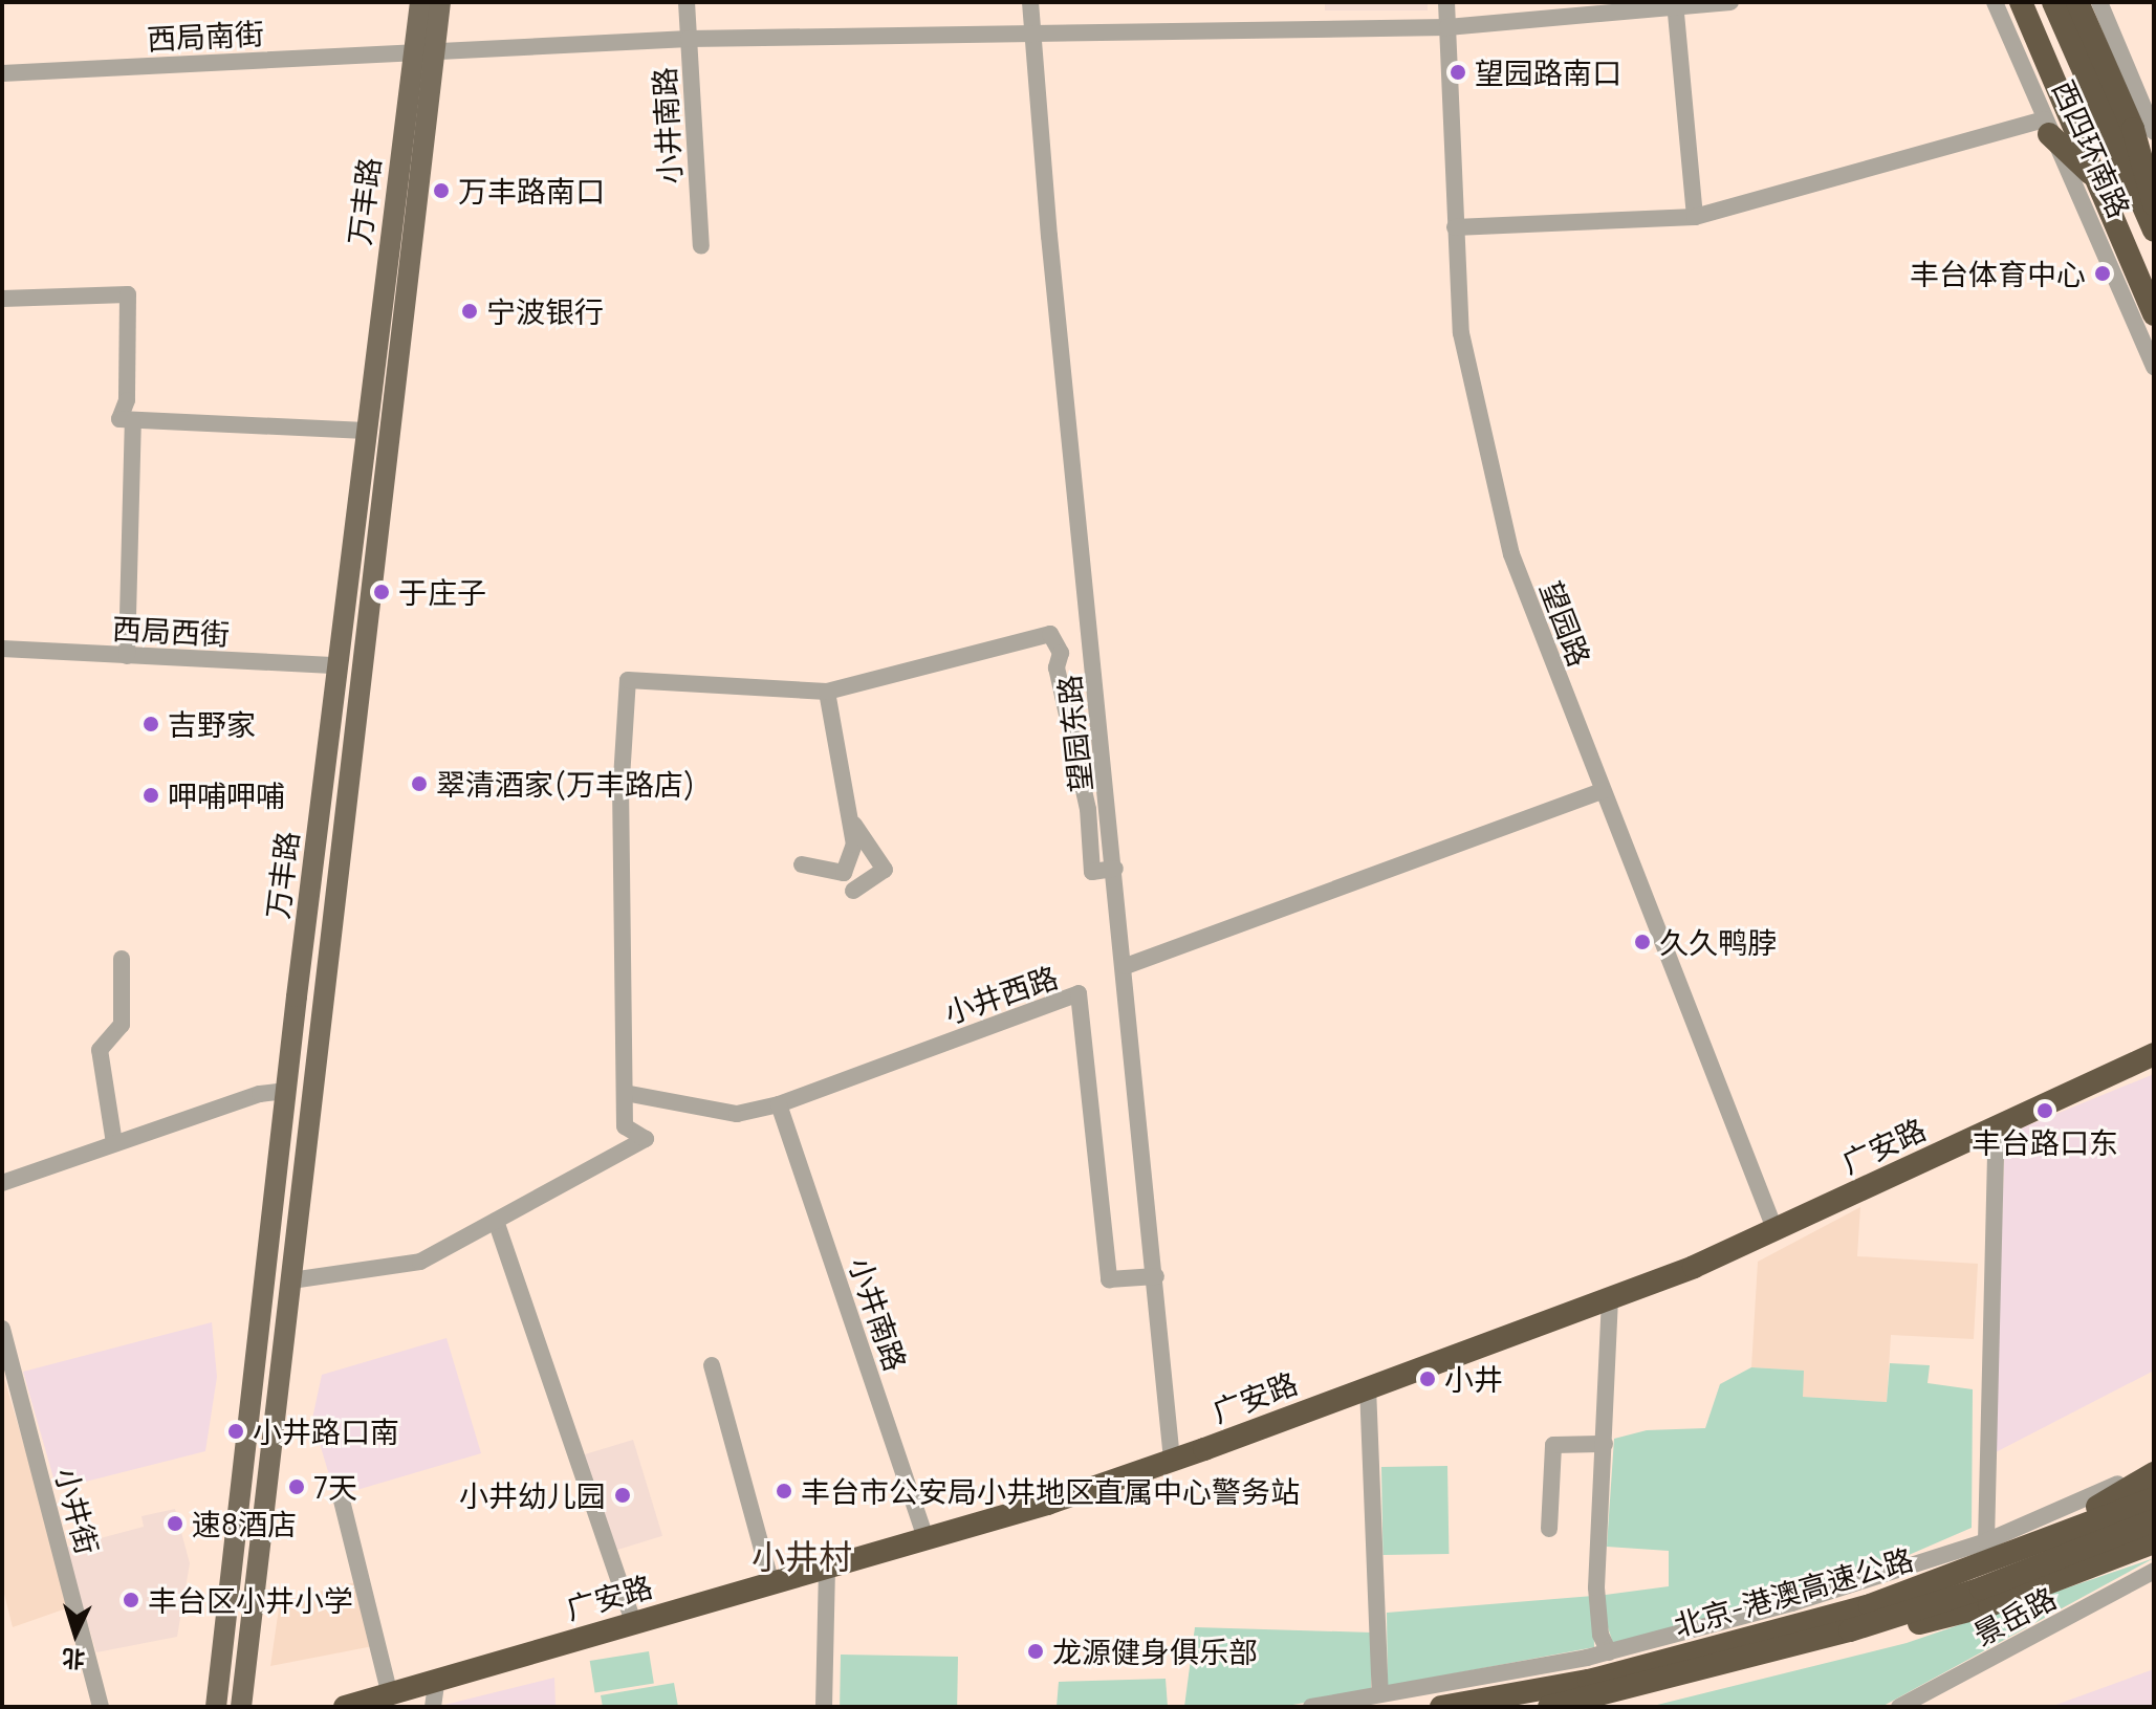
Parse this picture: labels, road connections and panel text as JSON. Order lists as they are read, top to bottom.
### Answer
{
  "streets": {
    "highway": ["西四环南路", "广安路", "北京-港澳高速公路"],
    "main road": ["万丰路"],
    "street": [
      "西局南街",
      "小井南路",
      "望园路",
      "西局西街",
      "望园东路",
      "小井西路",
      "小井街",
      "景岳路"
    ]
  },
  "crossings": [
    ["西局南街", "小井南路"],
    ["西局南街", "万丰路"],
    ["西局南街", "望园路"],
    ["西局南街", "望园东路"],
    ["小井南路", "小井西路"],
    ["小井南路", "广安路"],
    ["万丰路", "西局西街"],
    ["望园路", "广安路"],
    ["望园东路", "小井西路"],
    ["望园东路", "广安路"]
  ],
  "districts": ["小井村"],
  "places": [
    "望园路南口",
    "万丰路南口",
    "丰台体育中心",
    "宁波银行",
    "于庄子",
    "吉野家",
    "翠清酒家(万丰路店)",
    "呷哺呷哺",
    "久久鸭脖",
    "丰台路口东",
    "小井",
    "小井路口南",
    "7天",
    "丰台市公安局小井地区直属中心警务站",
    "小井幼儿园",
    "速8酒店",
    "丰台区小井小学",
    "龙源健身俱乐部"
  ],
  "north": "bottom"
}
